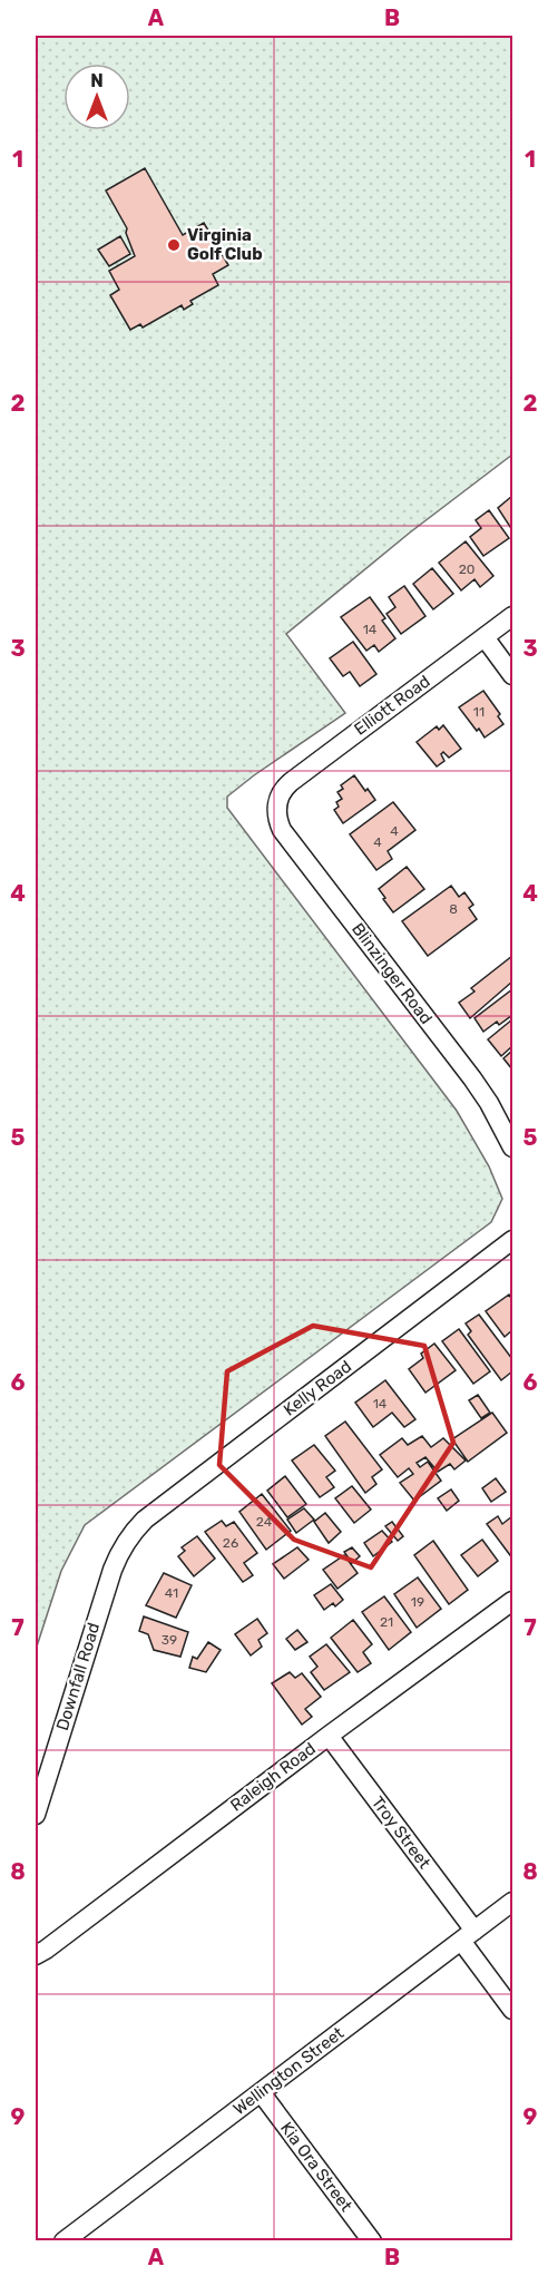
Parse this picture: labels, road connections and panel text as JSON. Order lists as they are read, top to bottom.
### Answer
{
  "streets": {
    "street": [
      "Elliott Road",
      "Blinzinger Road",
      "Kelly Road",
      "Downfall Road",
      "Raleigh Road",
      "Troy Street",
      "Wellington Street",
      "Kia Ora Street"
    ]
  },
  "crossings": [
    ["Elliott Road", "Blinzinger Road"],
    ["Kelly Road", "Downfall Road"],
    ["Raleigh Road", "Troy Street"],
    ["Troy Street", "Wellington Street"],
    ["Wellington Street", "Kia Ora Street"]
  ],
  "places": ["Virginia Golf Club"],
  "house_numbers": [
    "20",
    "14",
    "11",
    "4",
    "4",
    "8",
    "14",
    "24",
    "26",
    "41",
    "19",
    "21",
    "39"
  ],
  "north": "top",
  "grid": {
    "columns": ["A", "B"],
    "rows": [
      "1",
      "2",
      "3",
      "4",
      "5",
      "6",
      "7",
      "8",
      "9"
    ]
  }
}
